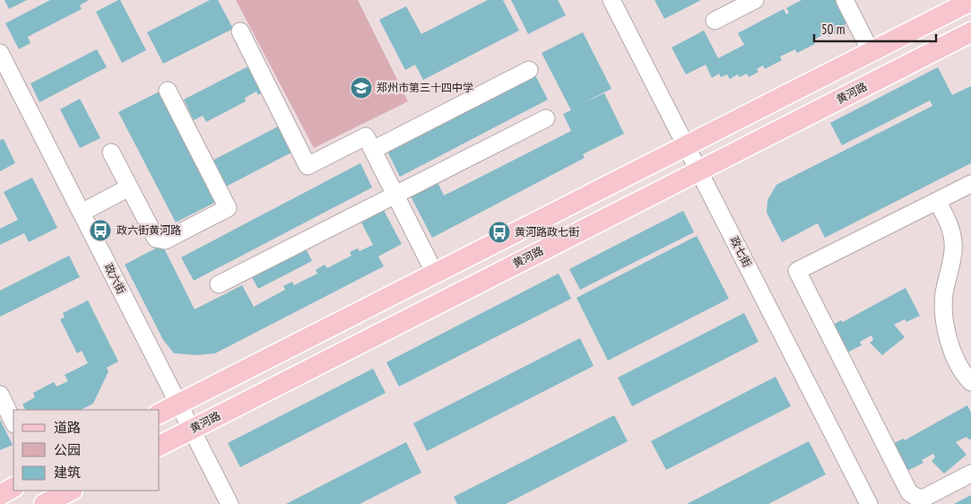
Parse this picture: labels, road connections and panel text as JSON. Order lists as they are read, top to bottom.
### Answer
{
  "streets": {
    "main road": ["黄河路"],
    "street": ["政七街", "政六街"]
  },
  "crossings": [
    ["黄河路", "政七街"],
    ["黄河路", "政六街"]
  ],
  "places": {
    "school or university": ["郑州市第三十四中学"],
    "bus stop": ["政六街黄河路", "黄河路政七街"]
  },
  "legend": ["道路", "公园", "建筑"],
  "scale_bar": "50 m"
}
